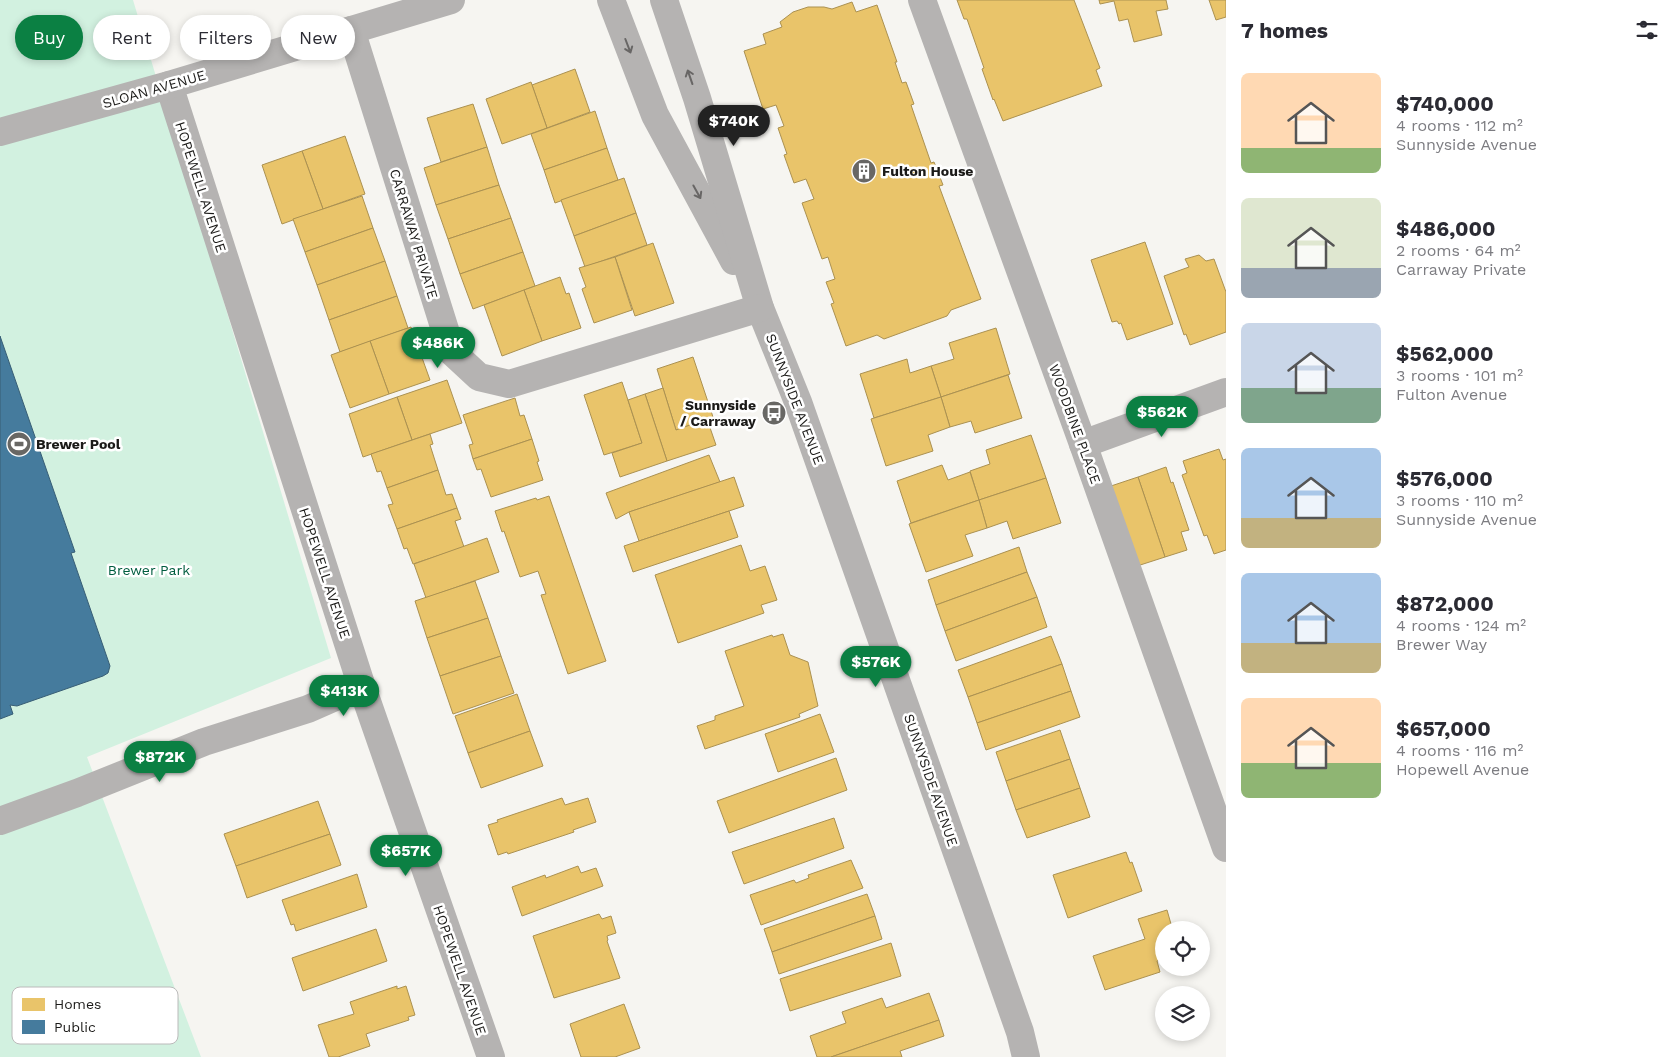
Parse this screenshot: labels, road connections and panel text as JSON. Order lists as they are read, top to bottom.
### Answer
{
  "streets": {
    "street": [
      "SLOAN AVENUE",
      "HOPEWELL AVENUE",
      "CARRAWAY PRIVATE",
      "SUNNYSIDE AVENUE",
      "WOODBINE PLACE"
    ]
  },
  "crossings": [
    ["SLOAN AVENUE", "HOPEWELL AVENUE"],
    ["CARRAWAY PRIVATE", "SUNNYSIDE AVENUE"]
  ],
  "parks": ["Brewer Park"],
  "places": {
    "building": ["Fulton House"],
    "bus stop": ["Sunnyside / Carraway"],
    "sports": ["Brewer Pool"]
  },
  "legend": ["Homes", "Public"],
  "page": {
    "heading": "7 homes",
    "chip": [
      "Buy",
      "Rent",
      "Filters",
      "New"
    ],
    "list": [
      {
        "name": "$740,000",
        "note": "4 rooms · 112 m² · Sunnyside Avenue"
      },
      {
        "name": "$486,000",
        "note": "2 rooms · 64 m² · Carraway Private"
      },
      {
        "name": "$562,000",
        "note": "3 rooms · 101 m² · Fulton Avenue"
      },
      {
        "name": "$576,000",
        "note": "3 rooms · 110 m² · Sunnyside Avenue"
      },
      {
        "name": "$872,000",
        "note": "4 rooms · 124 m² · Brewer Way"
      },
      {
        "name": "$657,000",
        "note": "4 rooms · 116 m² · Hopewell Avenue"
      }
    ],
    "price": [
      "$740K",
      "$486K",
      "$562K",
      "$576K",
      "$413K",
      "$872K",
      "$657K"
    ]
  }
}
